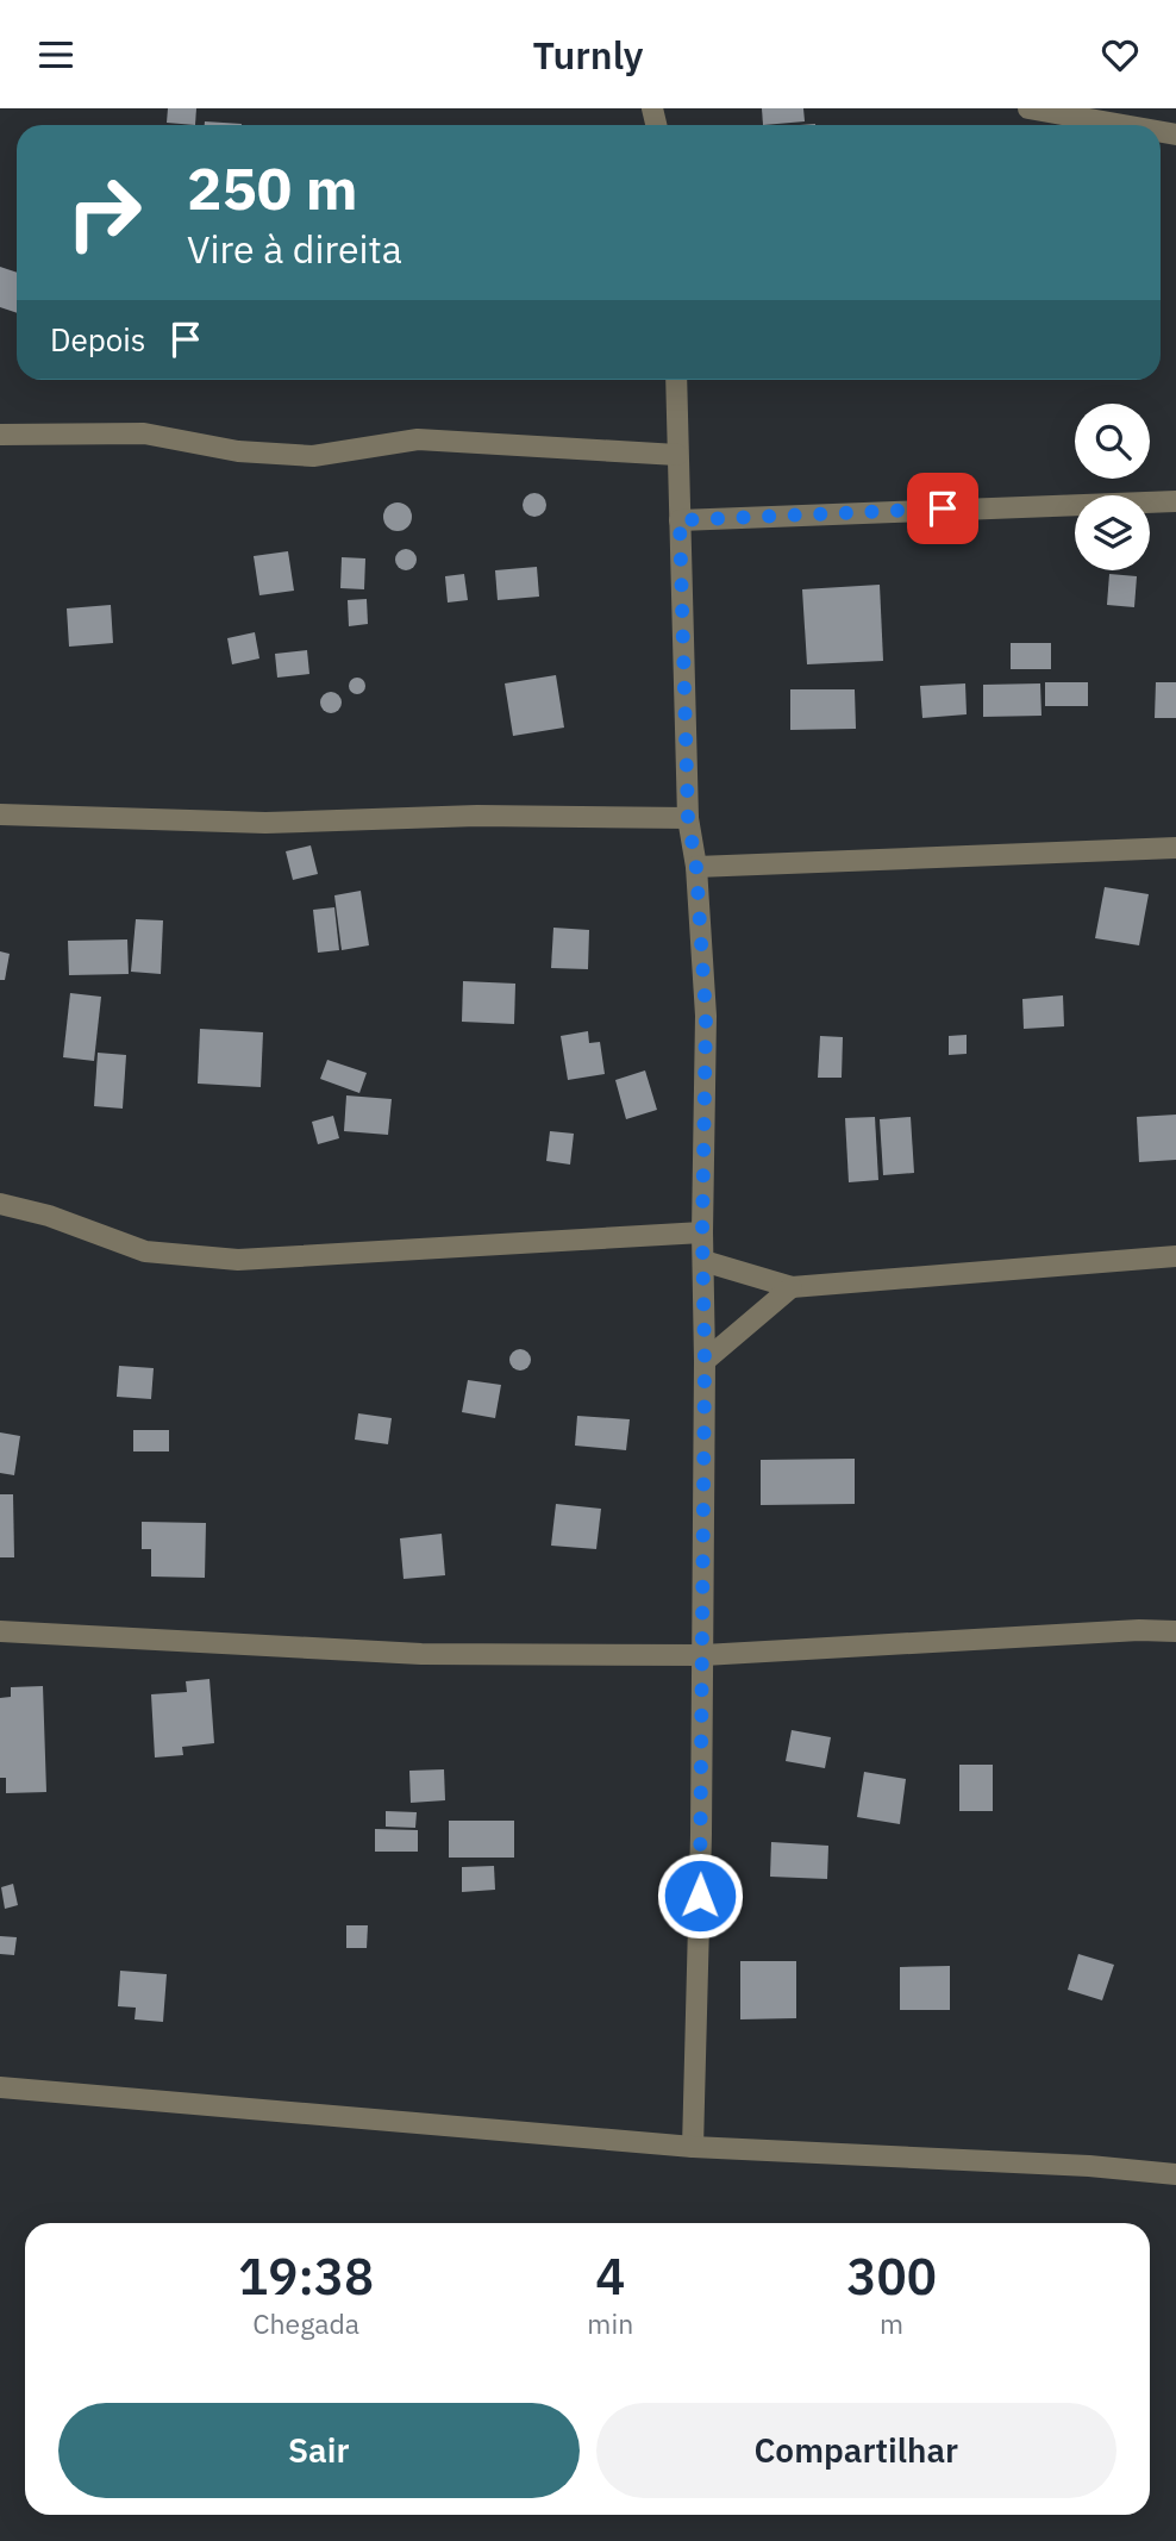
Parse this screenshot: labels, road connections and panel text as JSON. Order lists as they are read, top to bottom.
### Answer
{
  "page": {
    "header": "Turnly",
    "turn": ["250 m", "Vire à direita"],
    "then": "Depois",
    "eta": [
      "19:38",
      "Chegada",
      "4",
      "min",
      "300",
      "m"
    ],
    "buttons": ["Sair", "Compartilhar"]
  }
}
